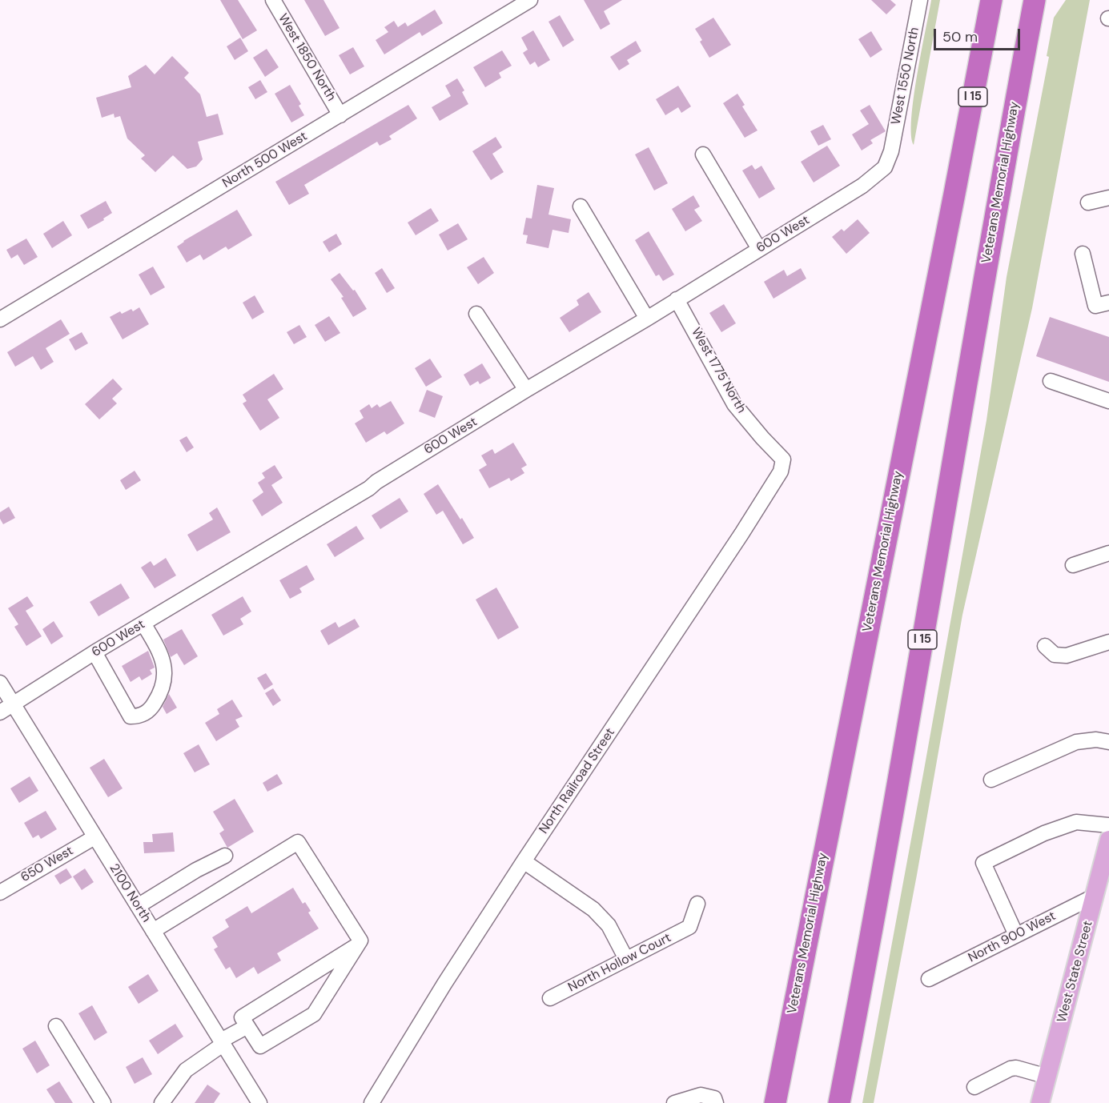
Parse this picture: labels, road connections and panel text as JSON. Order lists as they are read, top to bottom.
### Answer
{
  "streets": {
    "highway": ["I 15", "Veterans Memorial Highway"],
    "main road": ["West State Street"],
    "street": [
      "West 1850 North",
      "West 1550 North",
      "North 500 West",
      "600 West",
      "West 1775 North",
      "North Railroad Street",
      "650 West",
      "2100 North",
      "North 900 West",
      "North Hollow Court"
    ]
  },
  "crossings": [
    ["West 1850 North", "North 500 West"],
    ["West 1550 North", "600 West"],
    ["600 West", "West 1775 North"],
    ["600 West", "2100 North"],
    ["West 1775 North", "North Railroad Street"],
    ["650 West", "2100 North"],
    ["North 900 West", "West State Street"]
  ],
  "scale_bar": "50 m"
}
